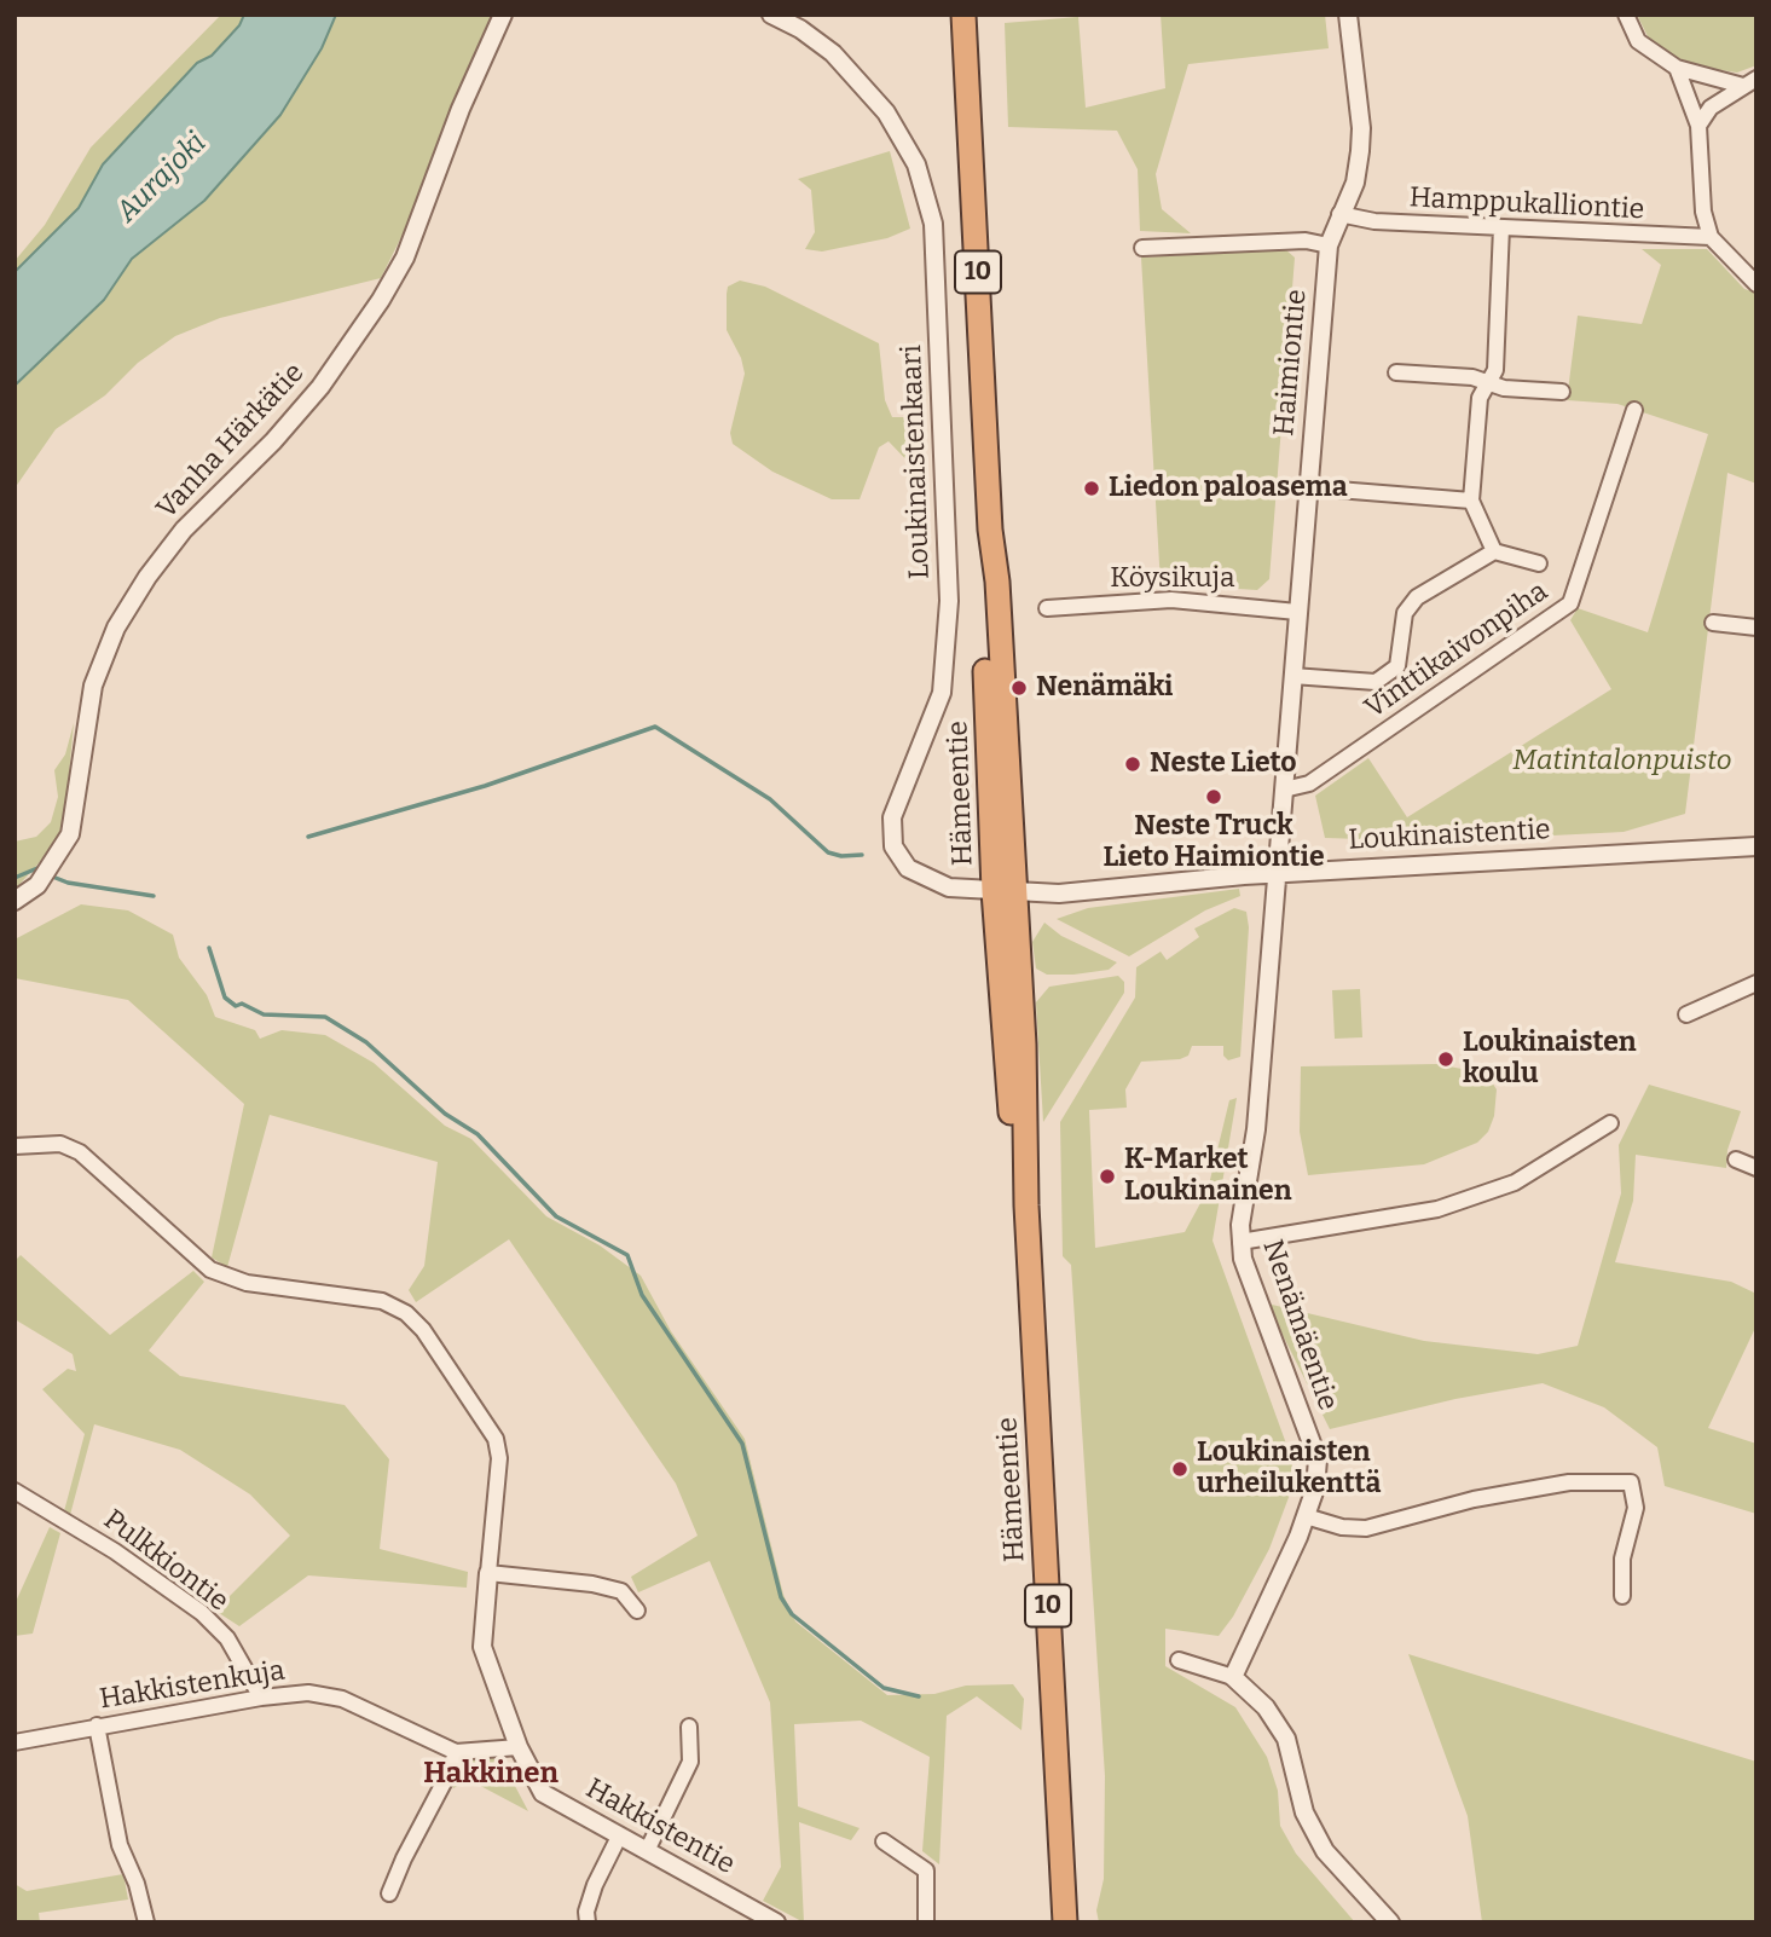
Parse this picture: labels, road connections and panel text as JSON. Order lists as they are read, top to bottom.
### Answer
{
  "streets": {
    "highway": ["10", "Hämeentie"],
    "street": [
      "Hamppukalliontie",
      "Haimiontie",
      "Vanha Härkätie",
      "Loukinaistenkaari",
      "Köysikuja",
      "Vinttikaivonpiha",
      "Loukinaistentie",
      "Nenämäentie",
      "Pulkkiontie",
      "Hakkistenkuja",
      "Hakkistentie"
    ]
  },
  "crossings": [
    ["Hamppukalliontie", "Haimiontie"],
    ["Haimiontie", "Köysikuja"],
    ["Haimiontie", "Vinttikaivonpiha"],
    ["Haimiontie", "Loukinaistentie"],
    ["Haimiontie", "Nenämäentie"],
    ["Loukinaistenkaari", "Hämeentie"],
    ["Loukinaistenkaari", "Loukinaistentie"],
    ["Hämeentie", "Loukinaistentie"],
    ["Loukinaistentie", "Nenämäentie"],
    ["Pulkkiontie", "Hakkistenkuja"],
    ["Hakkistenkuja", "Hakkistentie"]
  ],
  "districts": ["Hakkinen"],
  "water": ["Aurajoki"],
  "parks": ["Matintalonpuisto"],
  "places": [
    "Liedon paloasema",
    "Nenämäki",
    "Neste Lieto",
    "Neste Truck Lieto Haimiontie",
    "Loukinaisten koulu",
    "K-Market Loukinainen",
    "Loukinaisten urheilukenttä"
  ]
}
